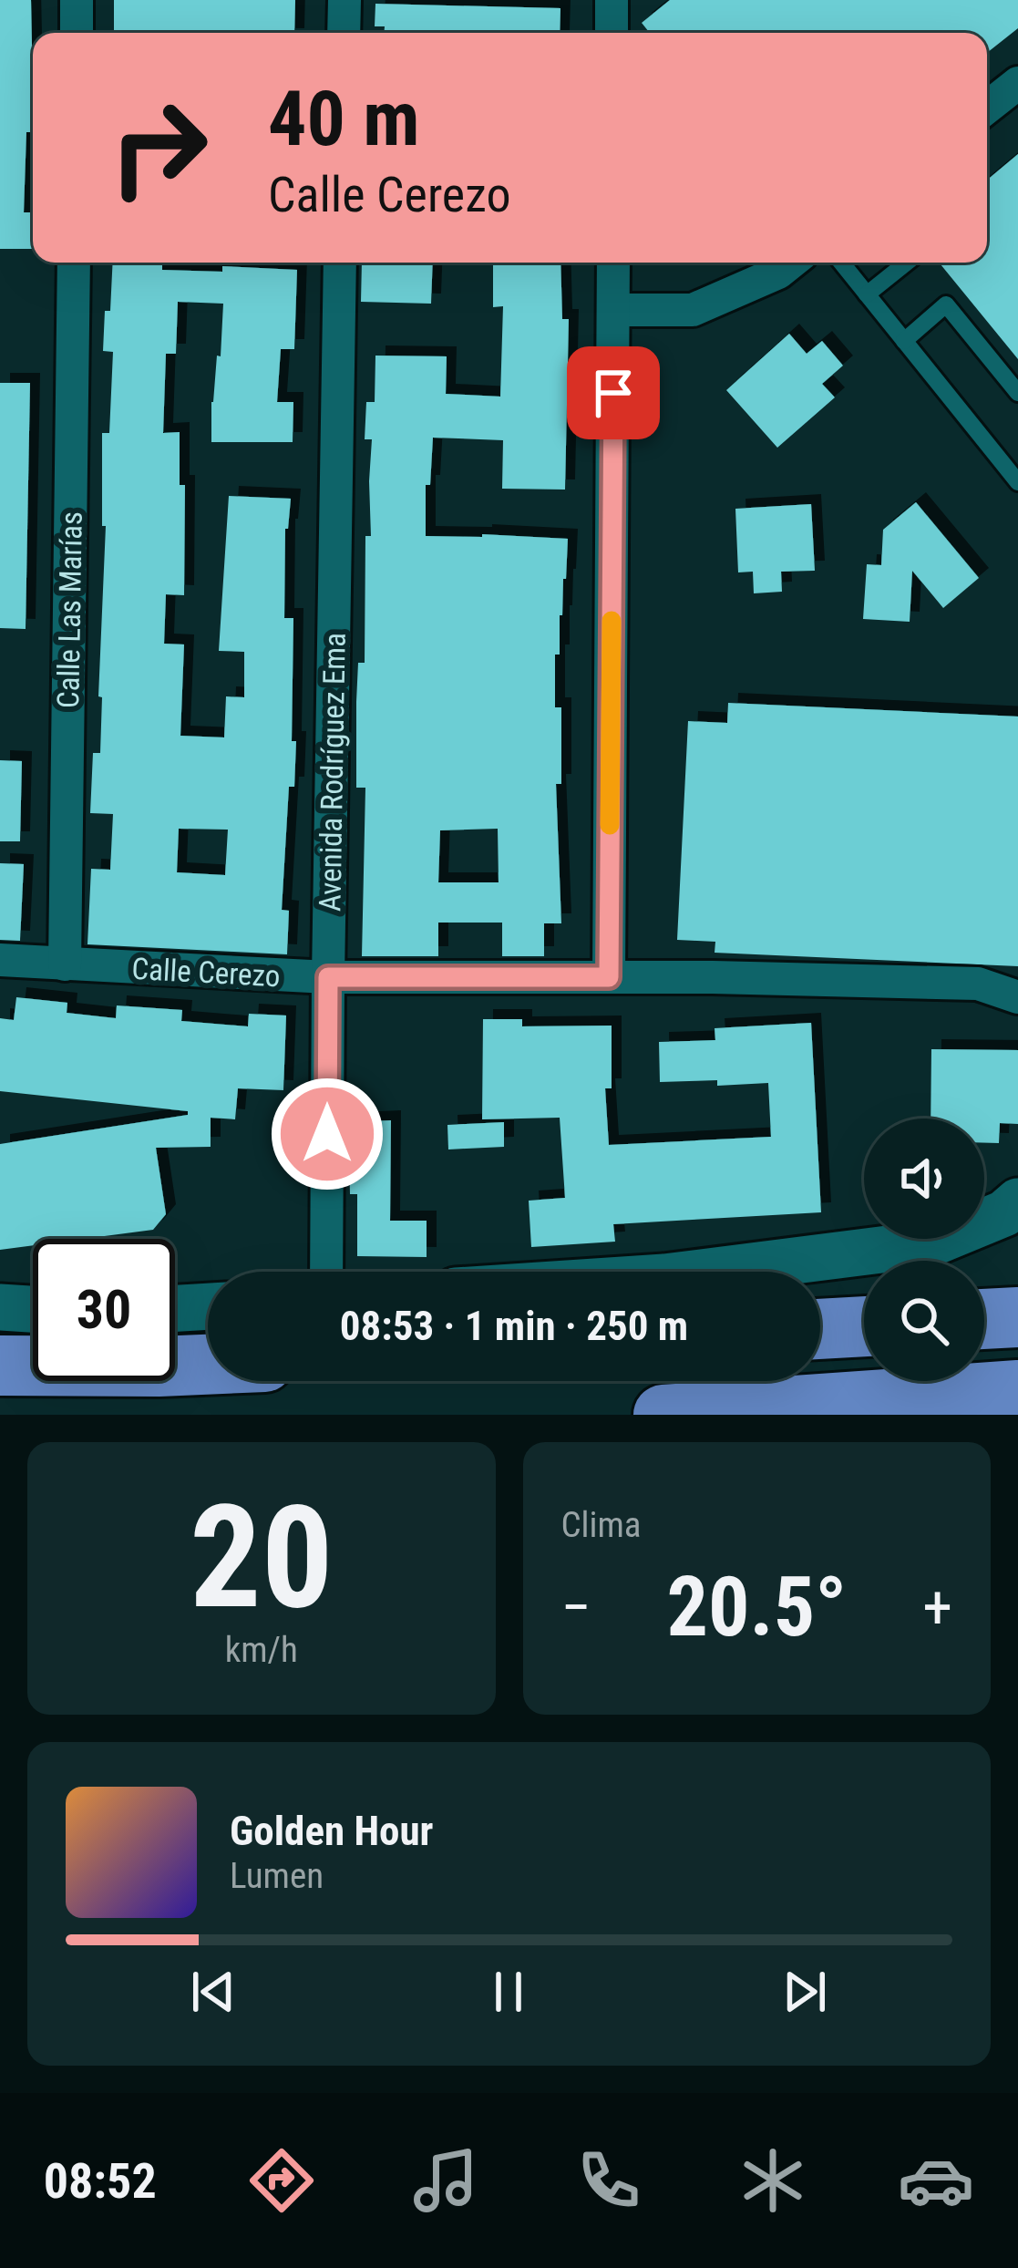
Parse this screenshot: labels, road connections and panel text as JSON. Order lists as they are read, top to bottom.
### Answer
{
  "streets": {
    "street": ["Calle Las Marías", "Avenida Rodríguez Ema", "Calle Cerezo"]
  },
  "crossings": [
    ["Calle Las Marías", "Calle Cerezo"],
    ["Avenida Rodríguez Ema", "Calle Cerezo"]
  ],
  "page": {
    "turn": ["40 m", "Calle Cerezo"],
    "limit": "30",
    "trip": "08:53 · 1 min · 250 m",
    "tile": [
      ["20", "km/h"],
      "Clima"
    ],
    "heat": ["−", "20.5°", "+"],
    "song": ["Golden Hour", "Lumen"],
    "tabs": "08:52"
  }
}
